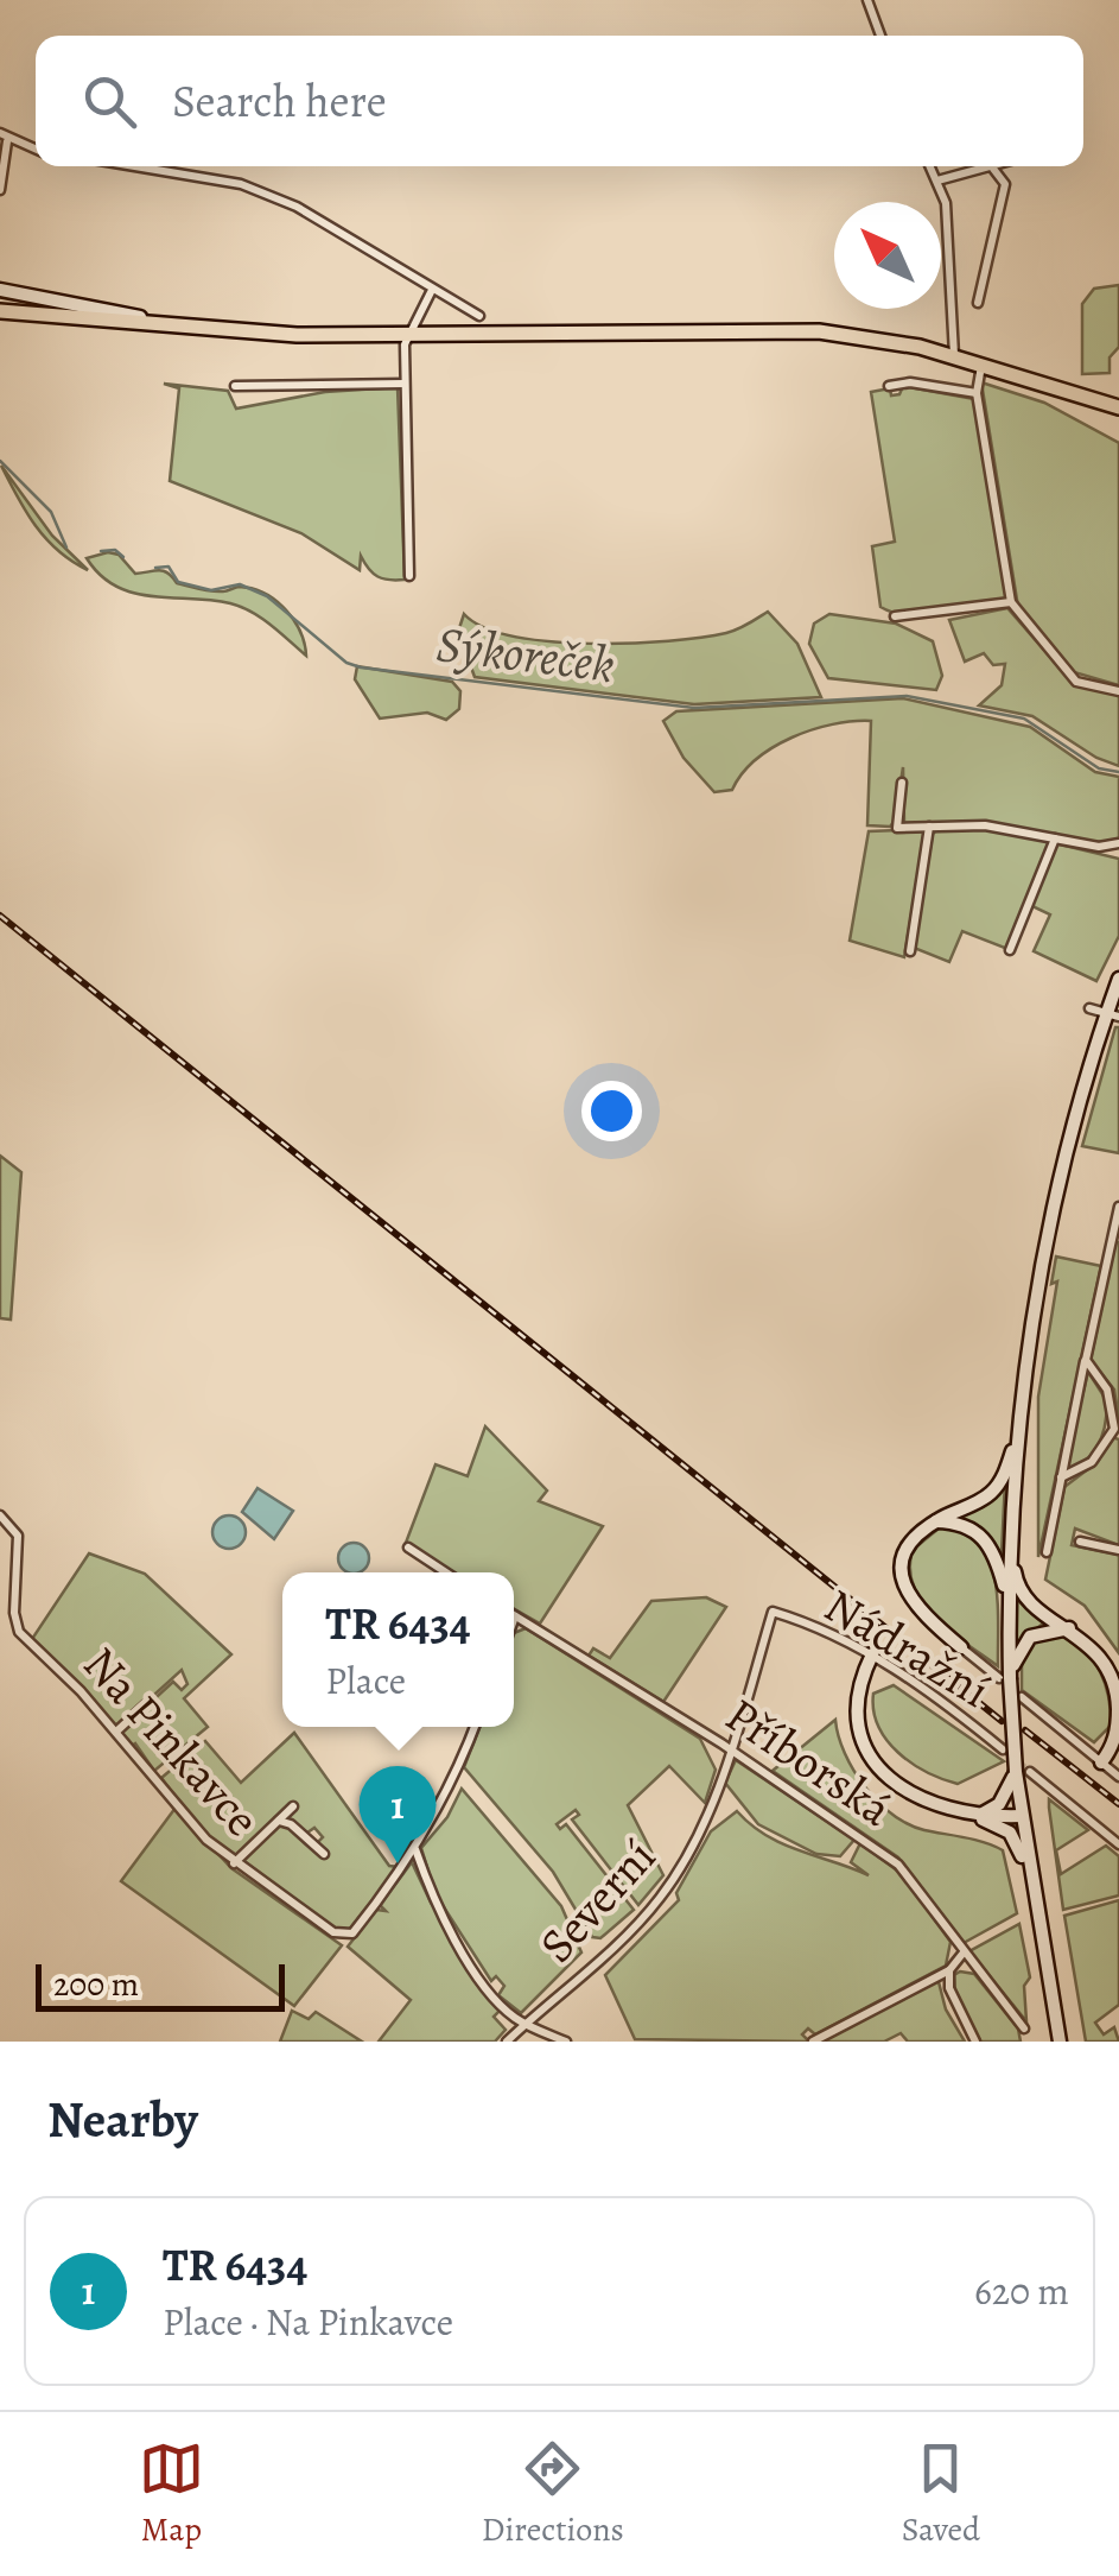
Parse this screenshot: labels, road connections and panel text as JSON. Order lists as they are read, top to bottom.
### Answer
{
  "streets": {
    "street": [
      "Nádražní",
      "Na Pinkavce",
      "Příborská",
      "Severní"
    ]
  },
  "crossings": [
    ["Nádražní", "Severní"],
    ["Příborská", "Severní"]
  ],
  "water": ["Sýkoreček"],
  "scale_bar": "200 m",
  "north": "top left",
  "page": {
    "search": "Search here",
    "popup": ["TR 6434", "Place"],
    "pins": "1",
    "scale": "200 m",
    "heading": "Nearby",
    "list": [
      {
        "mark": "1",
        "name": "TR 6434",
        "note": "Place · Na Pinkavce",
        "value": "620 m"
      }
    ],
    "nav": ["Map", "Directions", "Saved"]
  }
}
